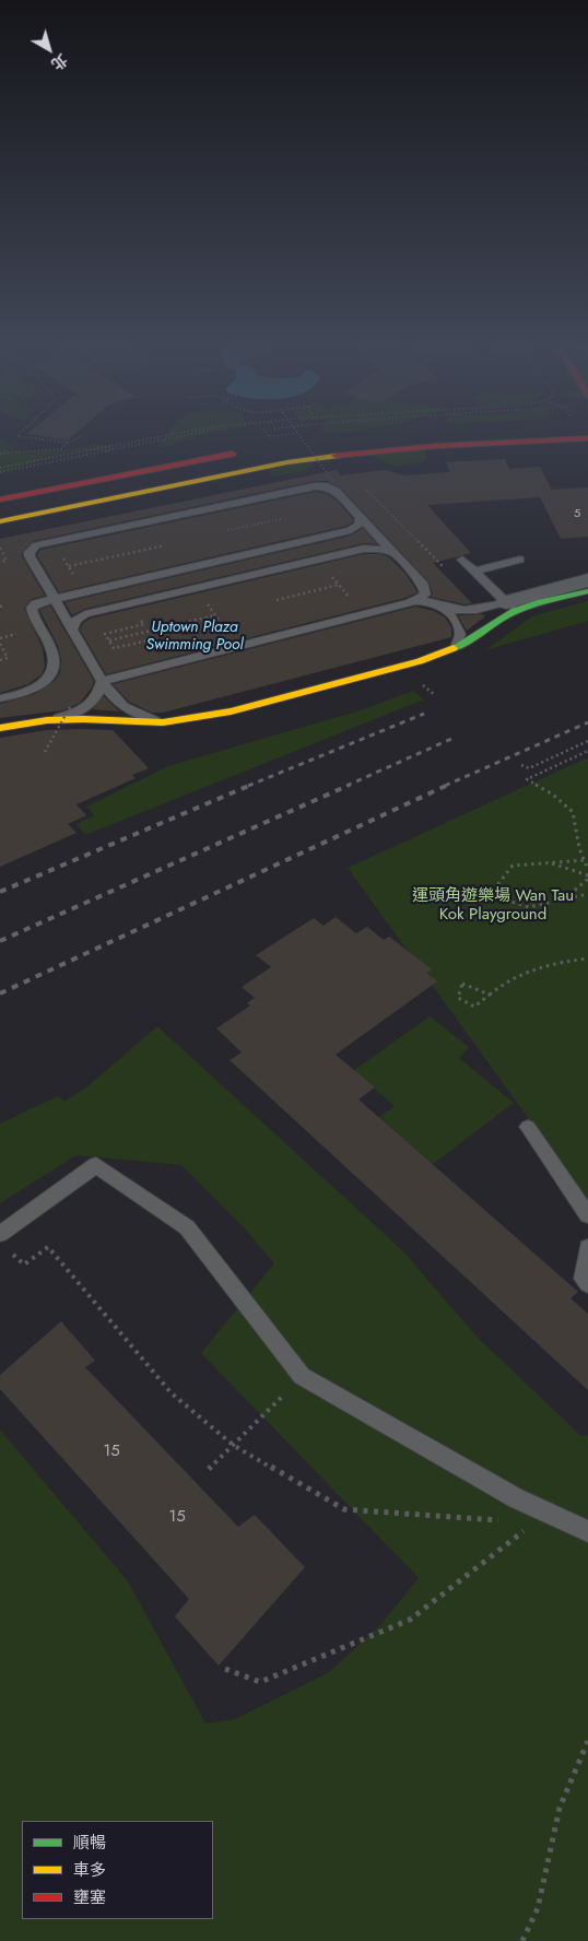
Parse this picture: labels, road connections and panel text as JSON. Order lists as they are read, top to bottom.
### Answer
{
  "water": ["Uptown Plaza Swimming Pool"],
  "parks": ["運頭角遊樂場 Wan Tau Kok Playground"],
  "house_numbers": ["5", "15", "15"],
  "legend": ["順暢", "車多", "壅塞"],
  "north": "bottom right"
}
